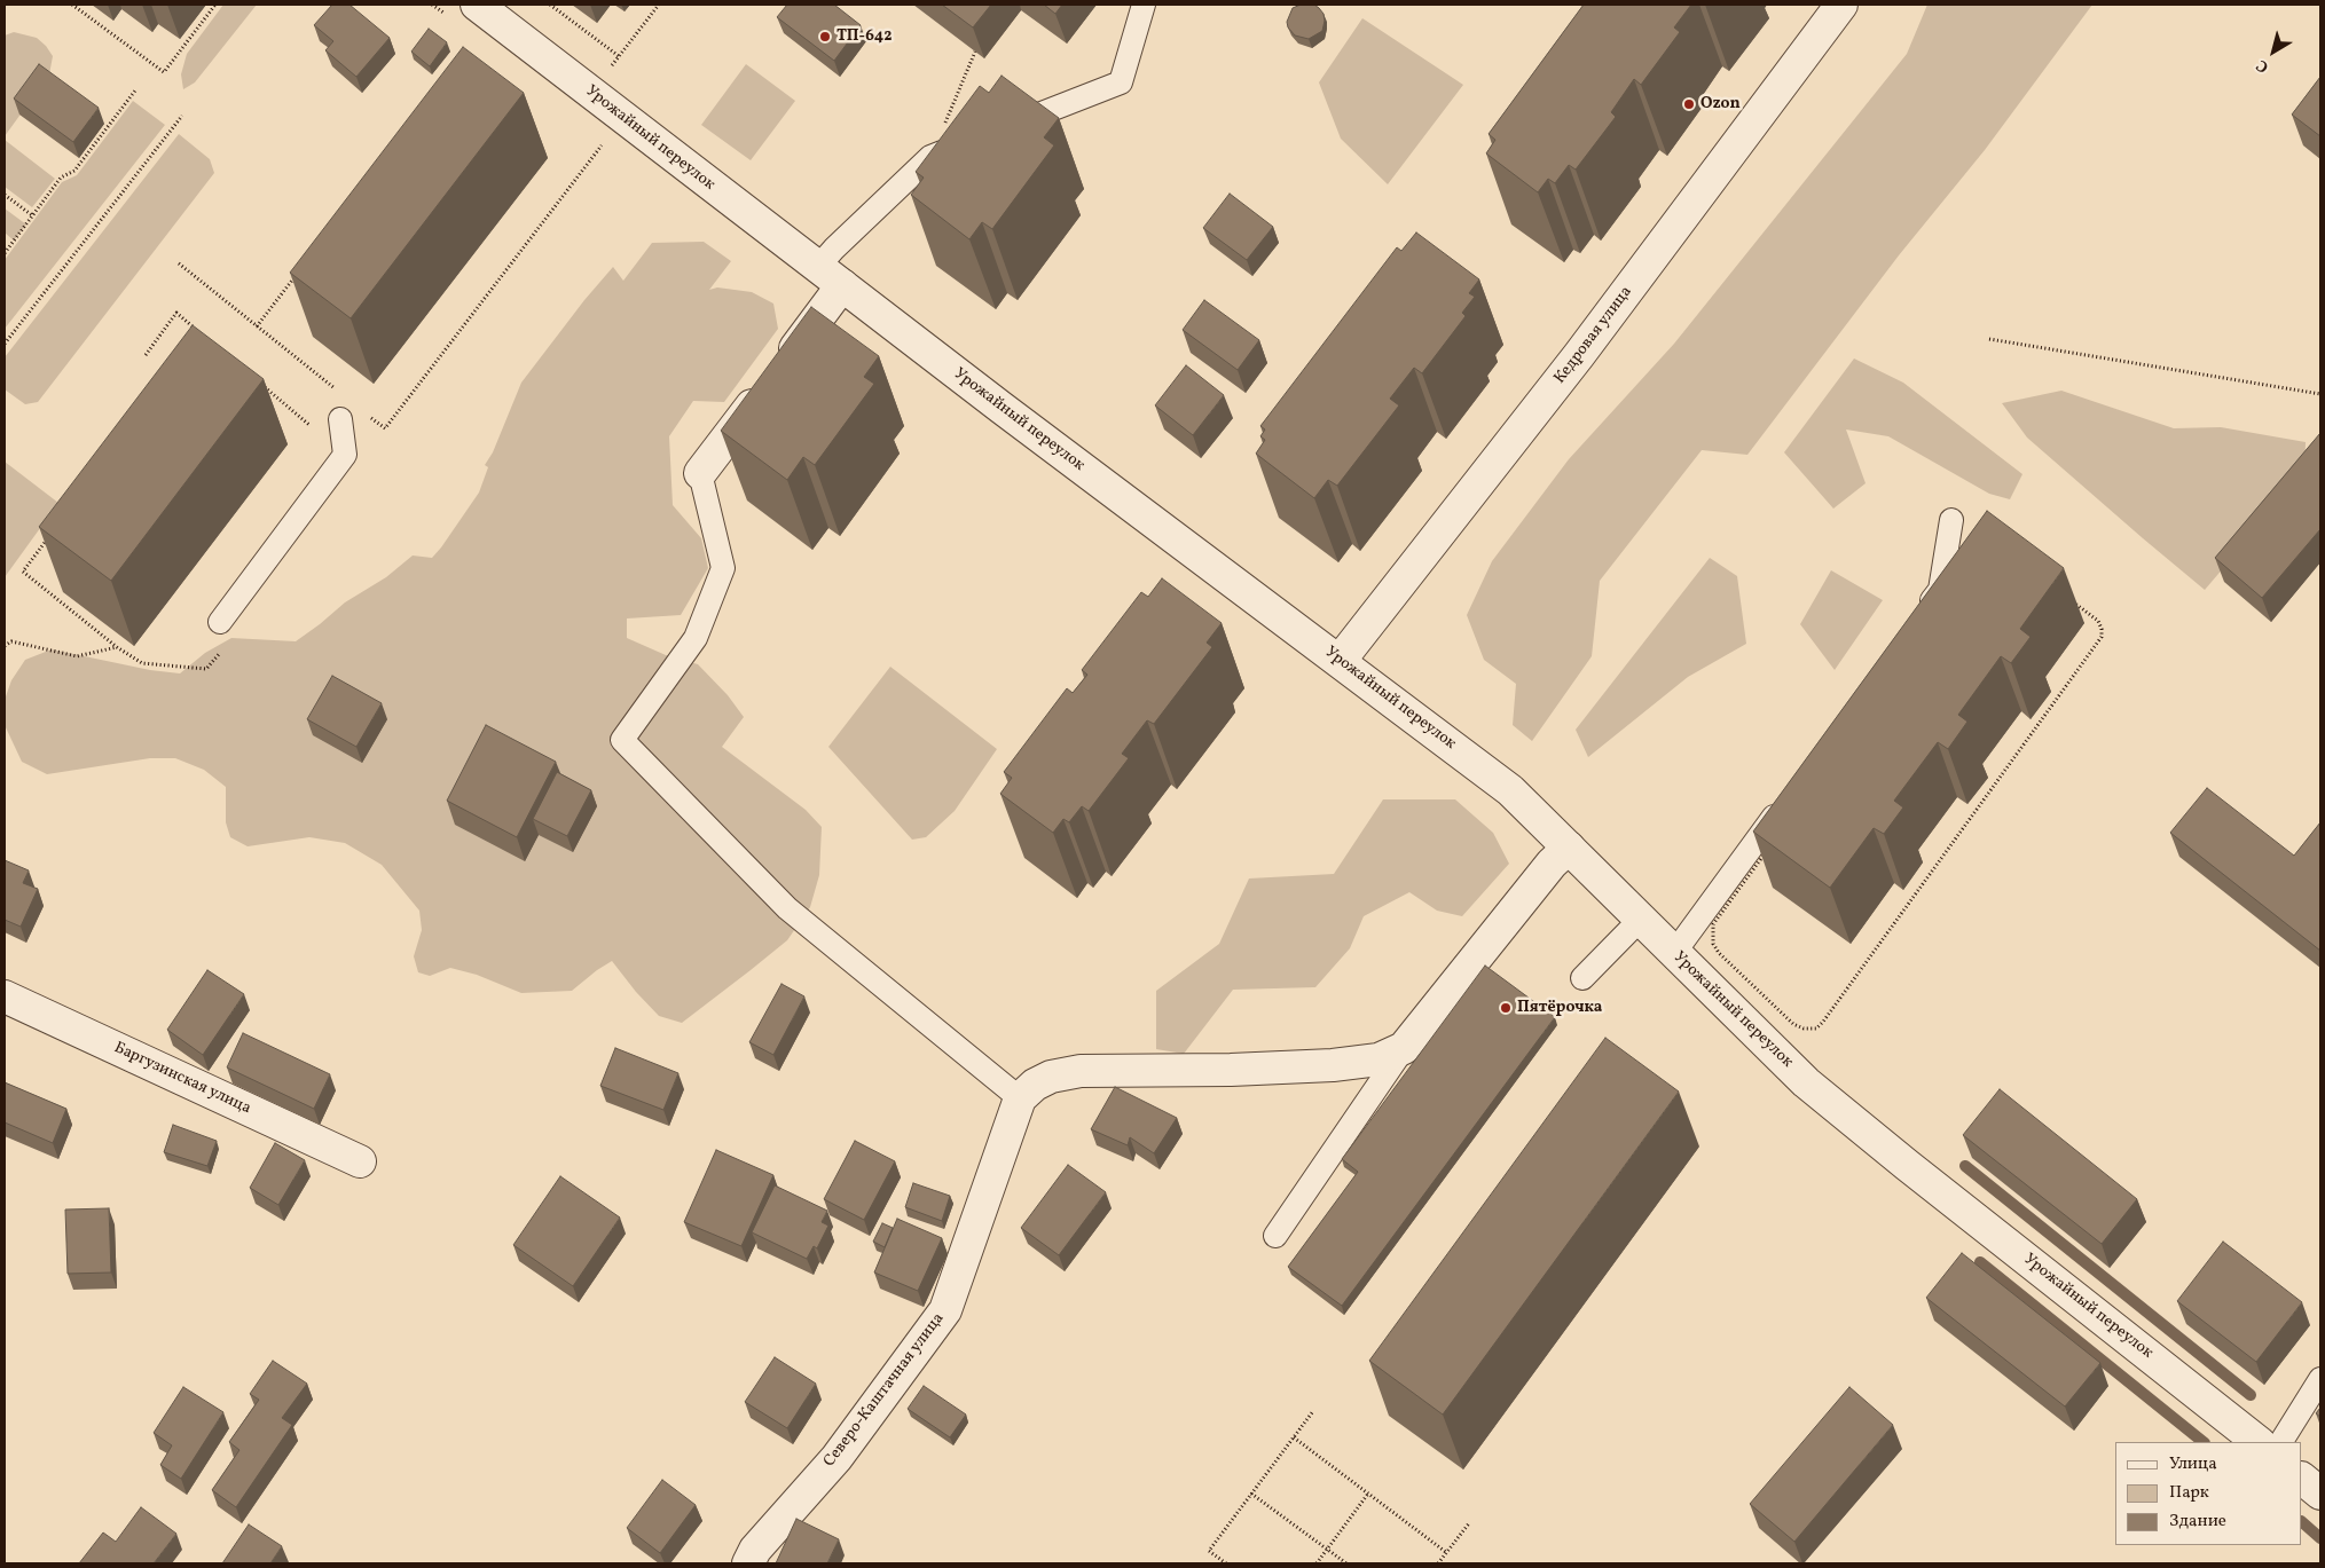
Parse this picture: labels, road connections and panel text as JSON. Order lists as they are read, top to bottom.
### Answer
{
  "streets": {
    "street": [
      "Урожайный переулок",
      "Кедровая улица",
      "Баргузинская улица",
      "Северо-Каштачная улица"
    ]
  },
  "crossings": [
    ["Урожайный переулок", "Кедровая улица"]
  ],
  "places": ["ТП-642", "Ozon", "Пятёрочка"],
  "legend": ["Улица", "Парк", "Здание"],
  "north": "bottom left"
}
